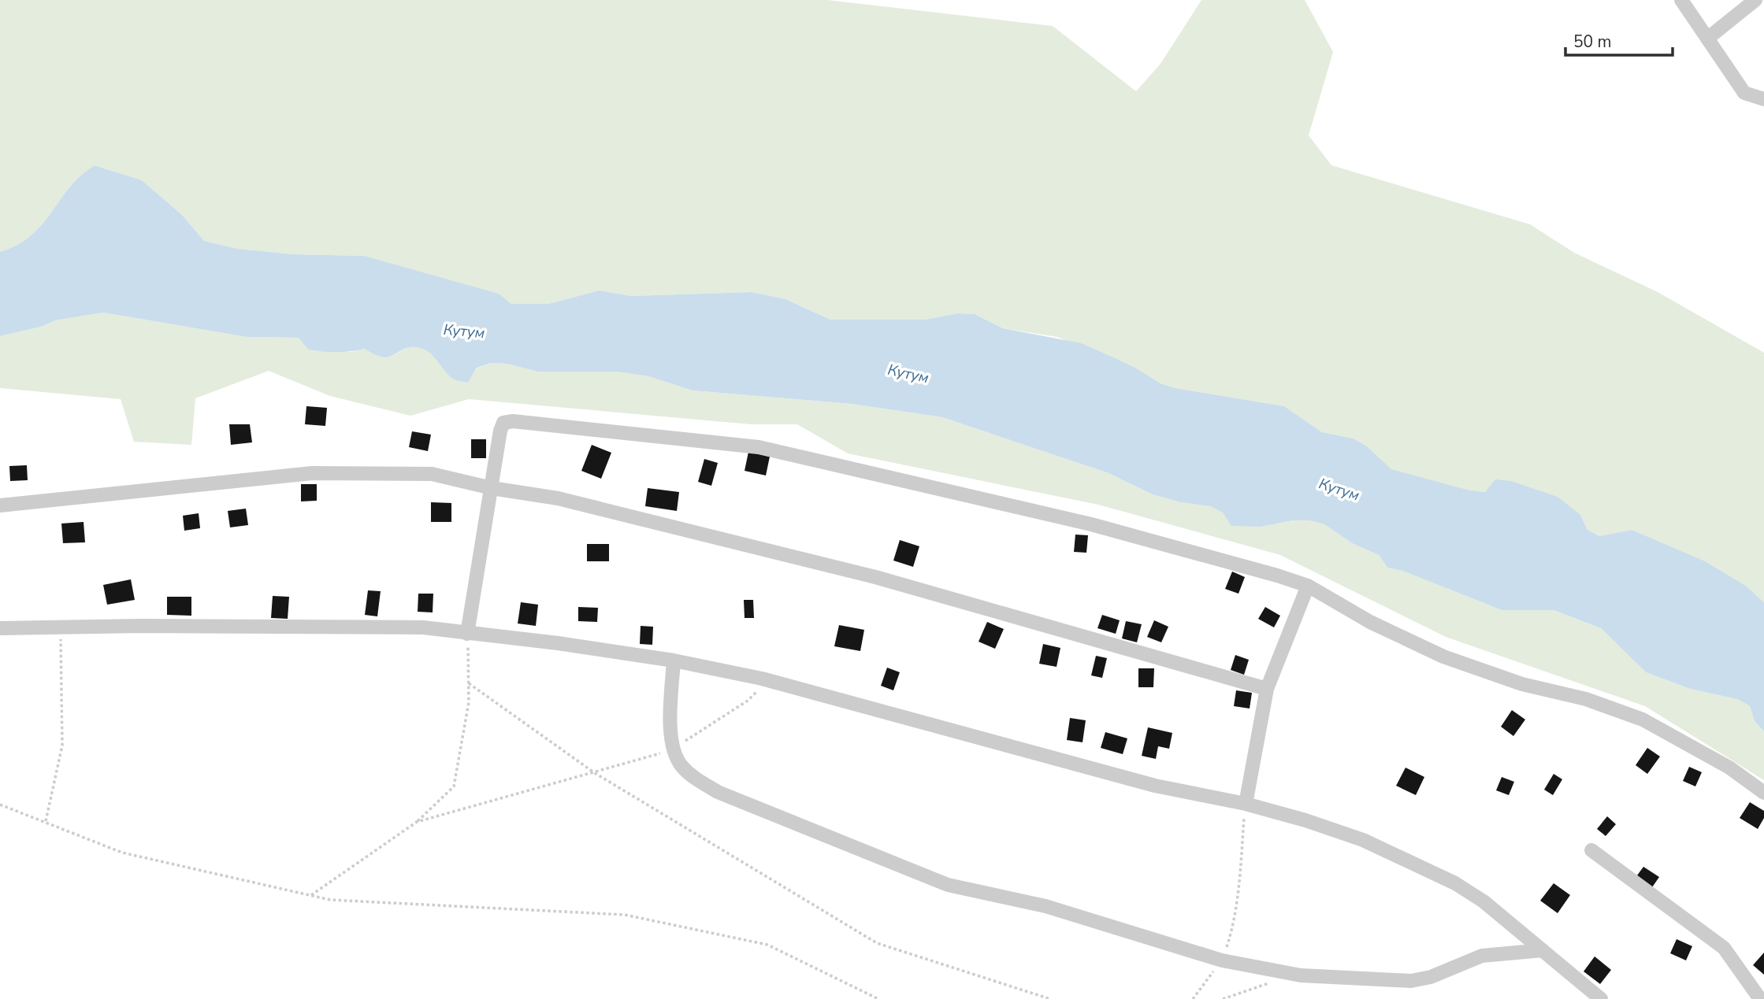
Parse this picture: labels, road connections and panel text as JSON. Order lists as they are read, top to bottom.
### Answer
{
  "water": ["Кутум"],
  "scale_bar": "50 m"
}
